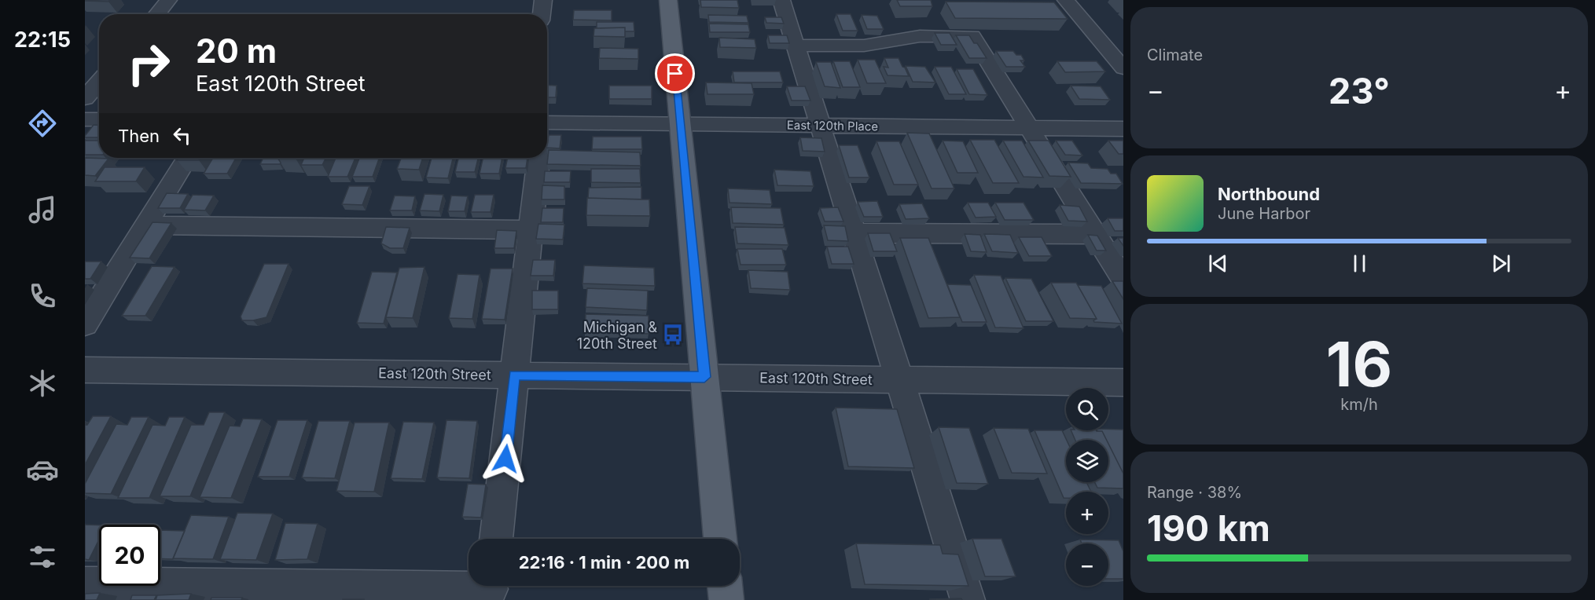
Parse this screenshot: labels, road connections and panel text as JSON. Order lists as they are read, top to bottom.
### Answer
{
  "streets": {
    "street": ["East 120th Place", "East 120th Street"]
  },
  "places": {
    "bus stop": ["Michigan & 120th Street"]
  },
  "page": {
    "tabs": "22:15",
    "tile": [
      "Climate",
      ["16", "km/h"],
      ["Range · 38%", "190 km"]
    ],
    "turn": ["20 m", "East 120th Street"],
    "heat": ["−", "23°", "+"],
    "then": "Then",
    "song": ["Northbound", "June Harbor"],
    "map_buttons": ["+", "−"],
    "limit": "20",
    "trip": "22:16 · 1 min · 200 m"
  }
}
